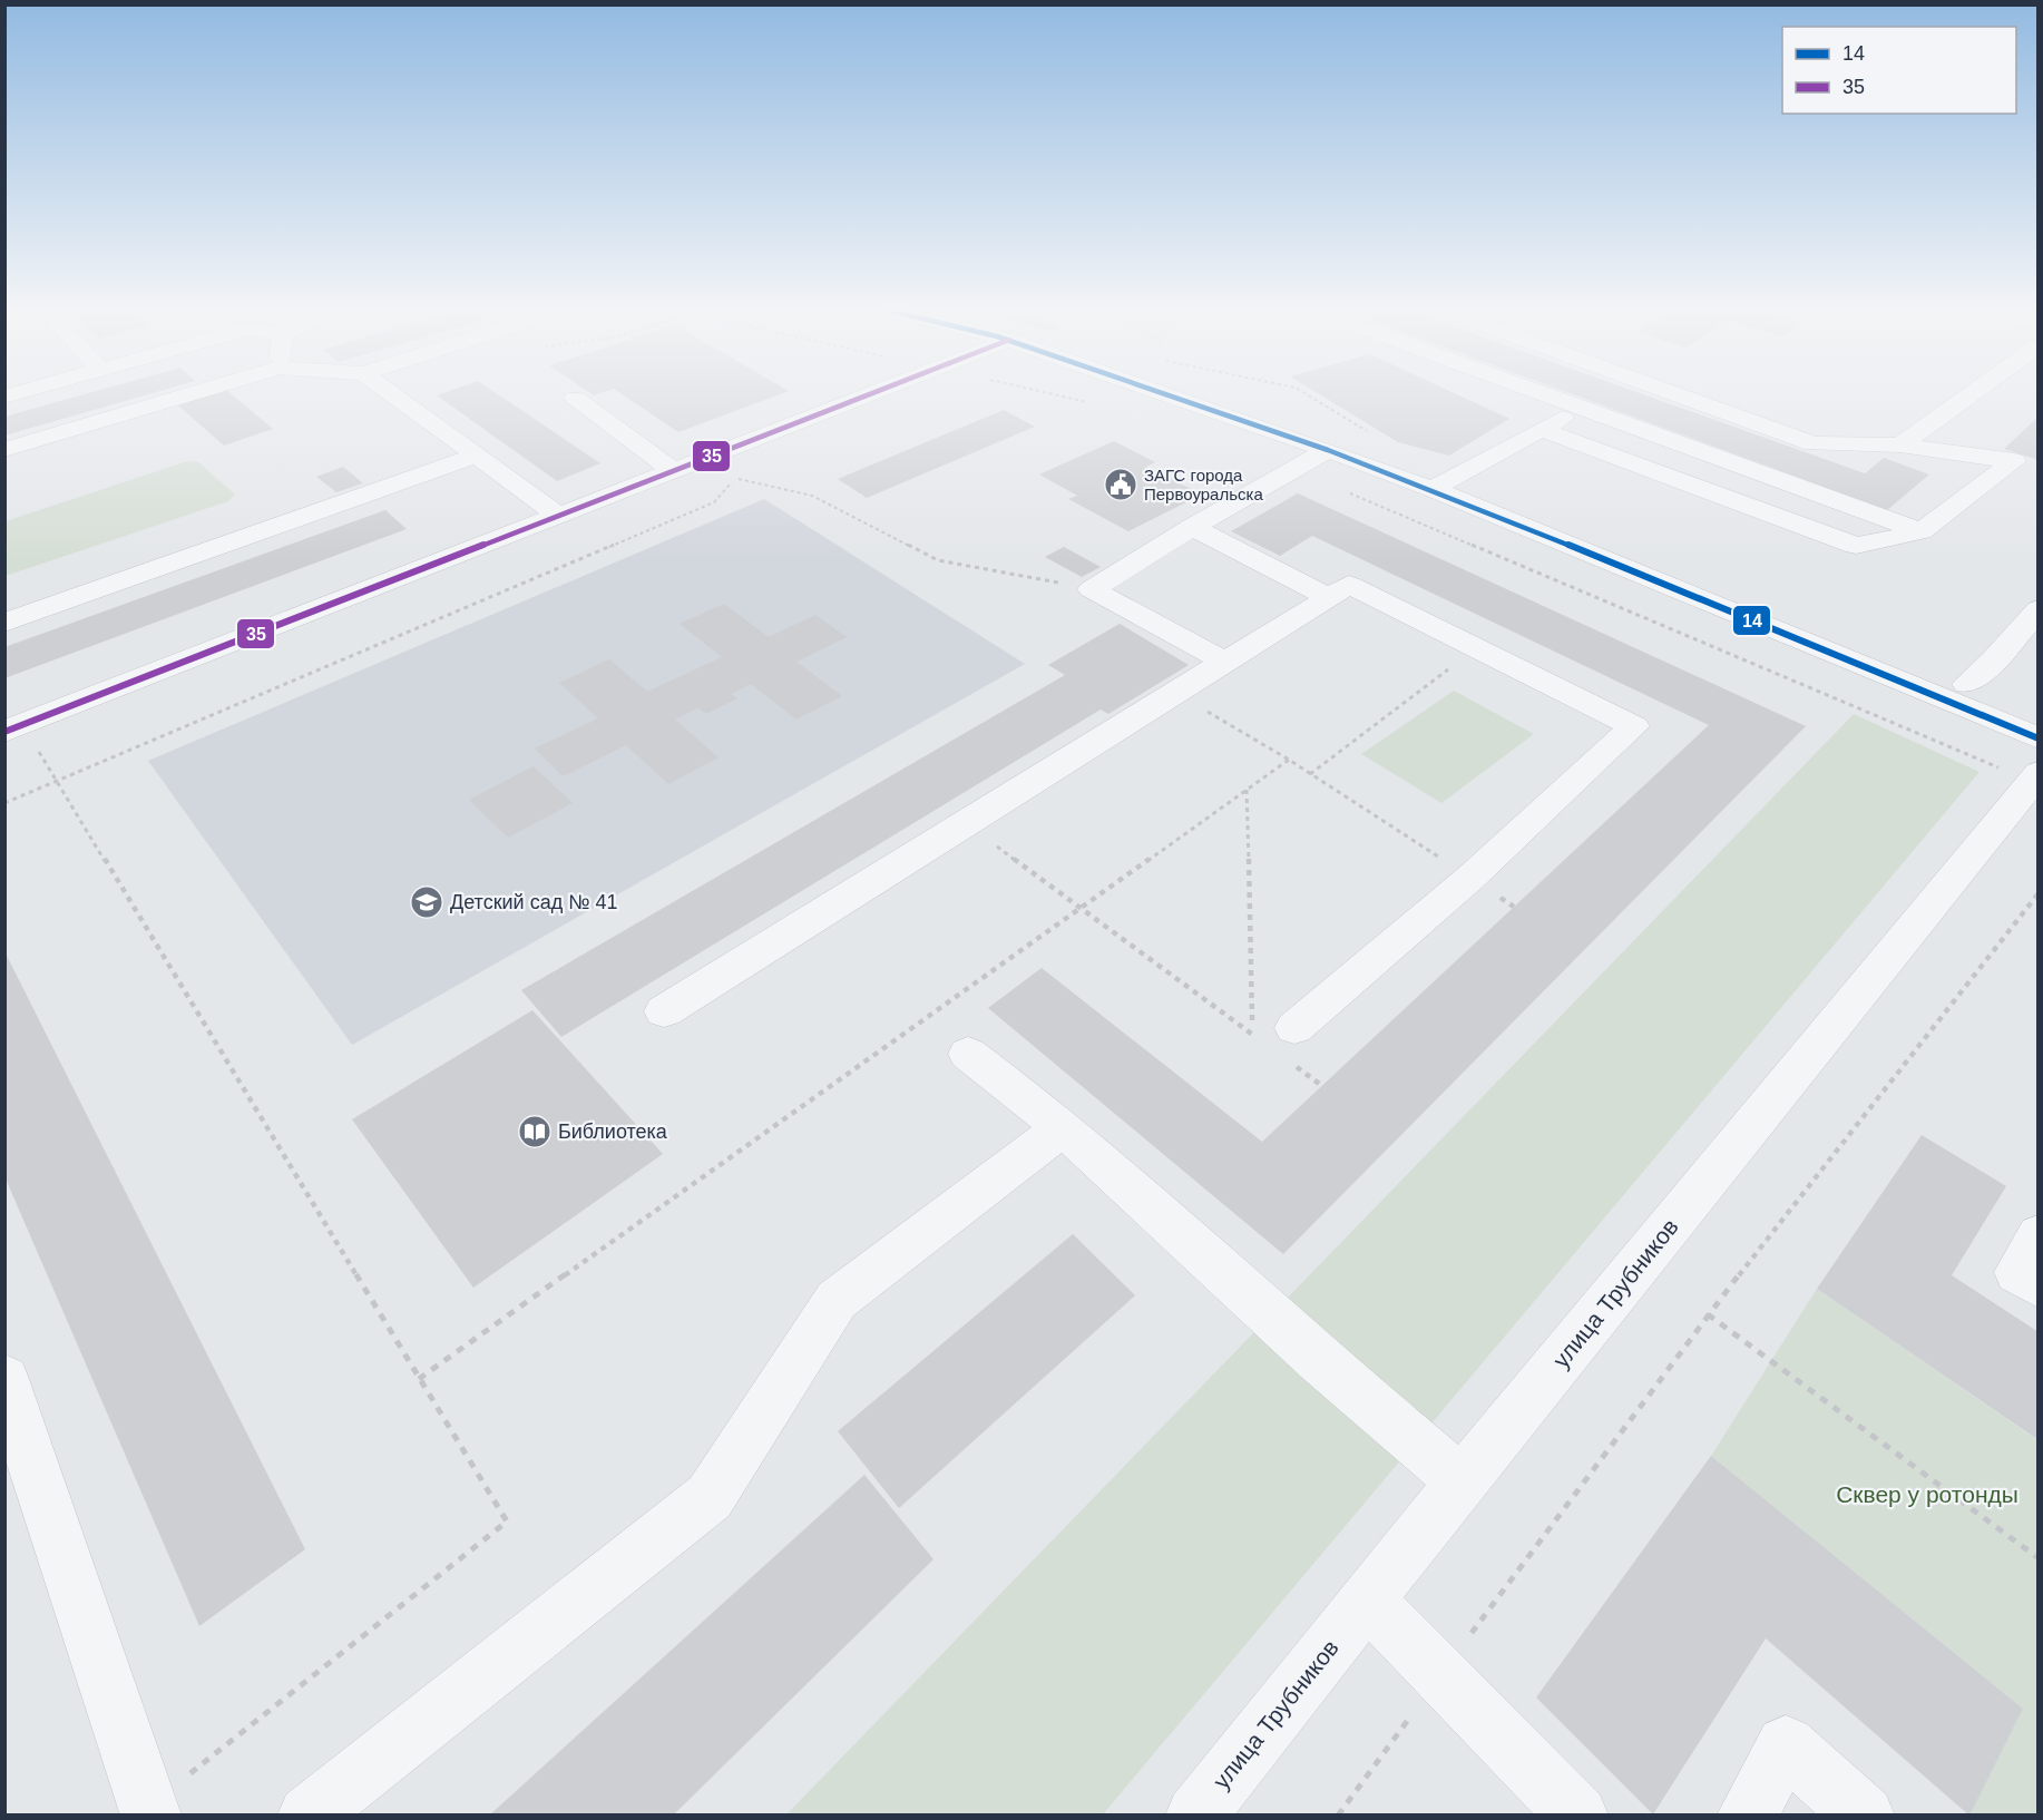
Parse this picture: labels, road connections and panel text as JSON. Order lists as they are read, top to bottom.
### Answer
{
  "streets": {
    "street": ["улица Трубников"]
  },
  "parks": ["Сквер у ротонды"],
  "places": {
    "public building": ["ЗАГС города Первоуральска"],
    "school or university": ["Детский сад № 41"],
    "library": ["Библиотека"]
  },
  "lines": ["transit line 14", "transit line 35"],
  "legend": ["14", "35"]
}
